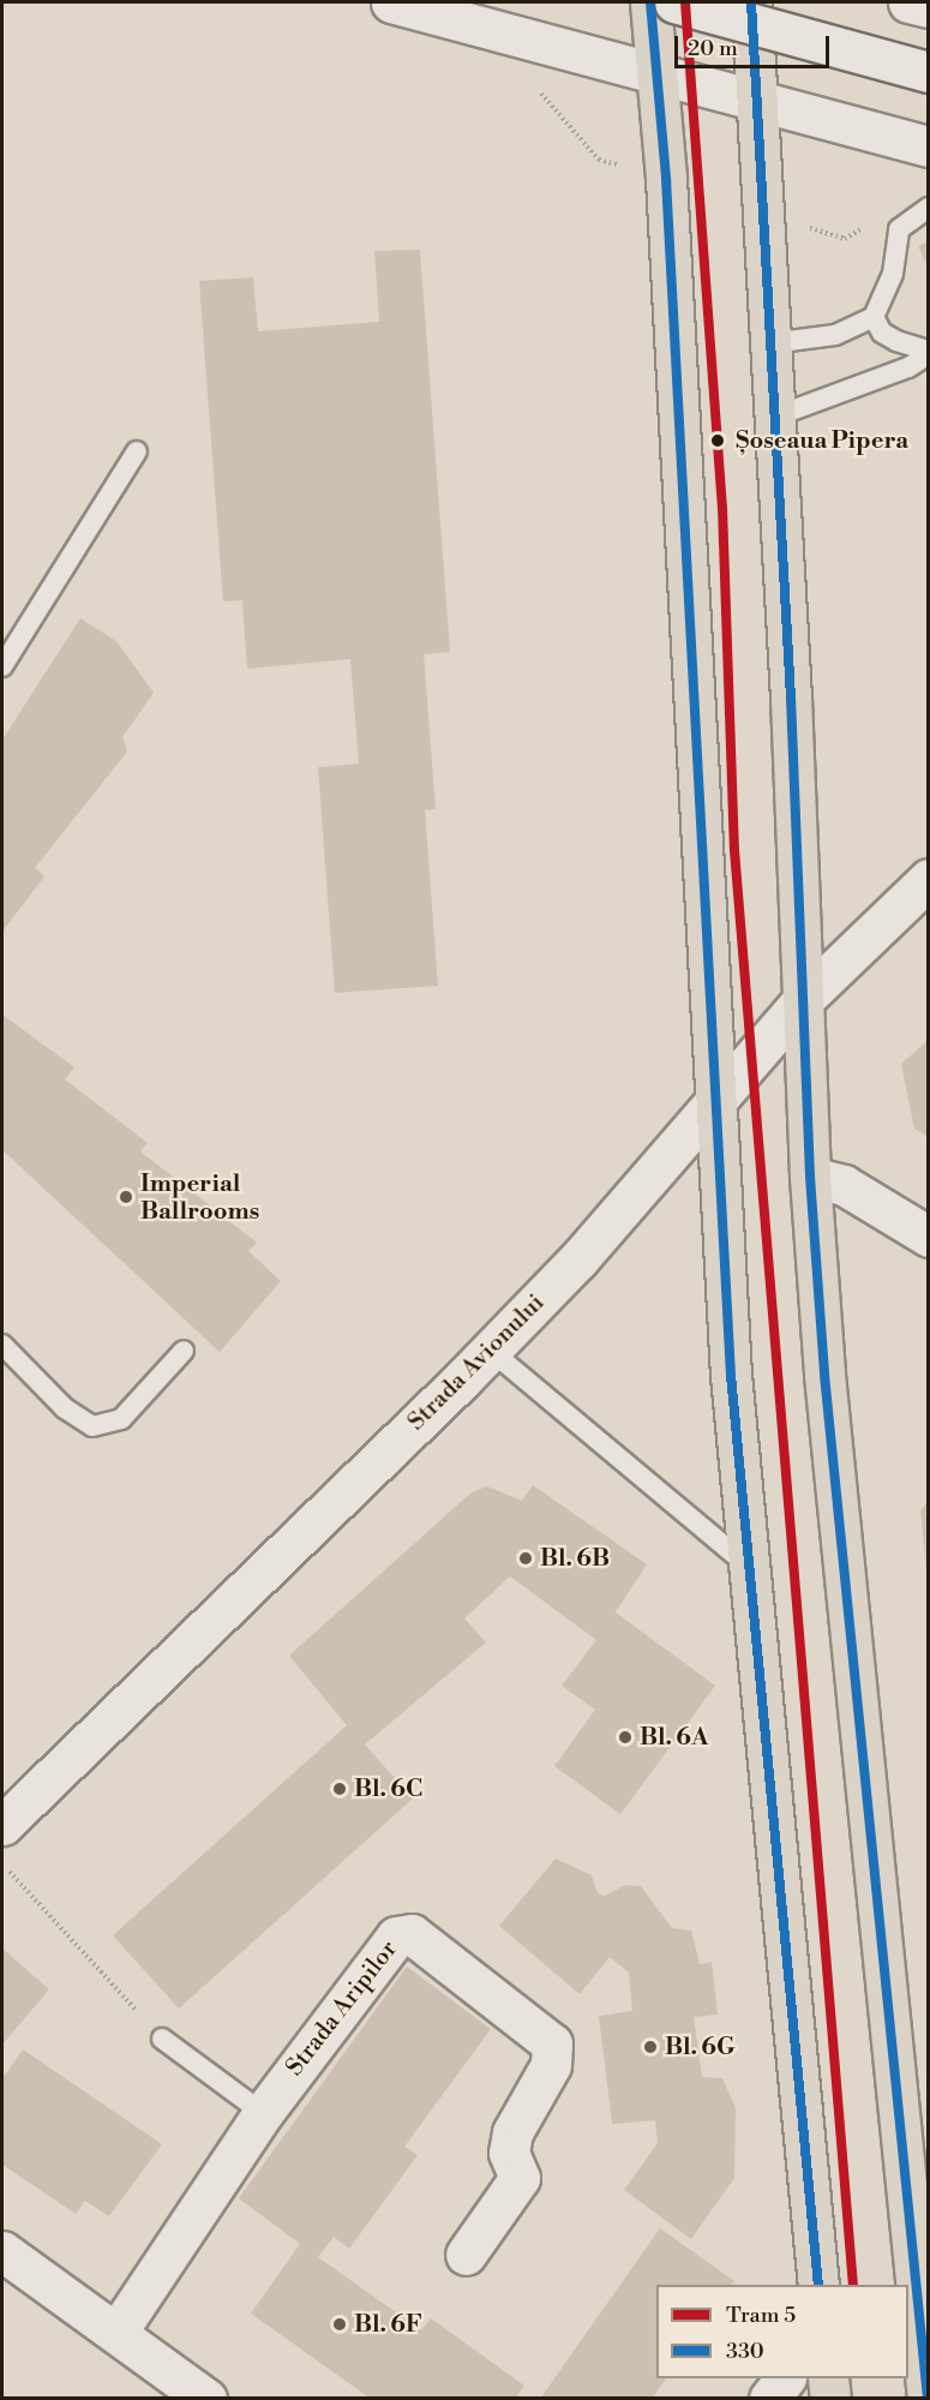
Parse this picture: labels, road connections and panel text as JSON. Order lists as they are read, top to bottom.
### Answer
{
  "streets": {
    "street": ["Strada Avionului", "Strada Aripilor"]
  },
  "places": [
    "Șoseaua Pipera",
    "Imperial Ballrooms",
    "Bl. 6B",
    "Bl. 6A",
    "Bl. 6C",
    "Bl. 6G",
    "Bl. 6F"
  ],
  "lines": ["tram line 5", "transit line 330"],
  "legend": ["Tram 5", "330"],
  "scale_bar": "20 m"
}
